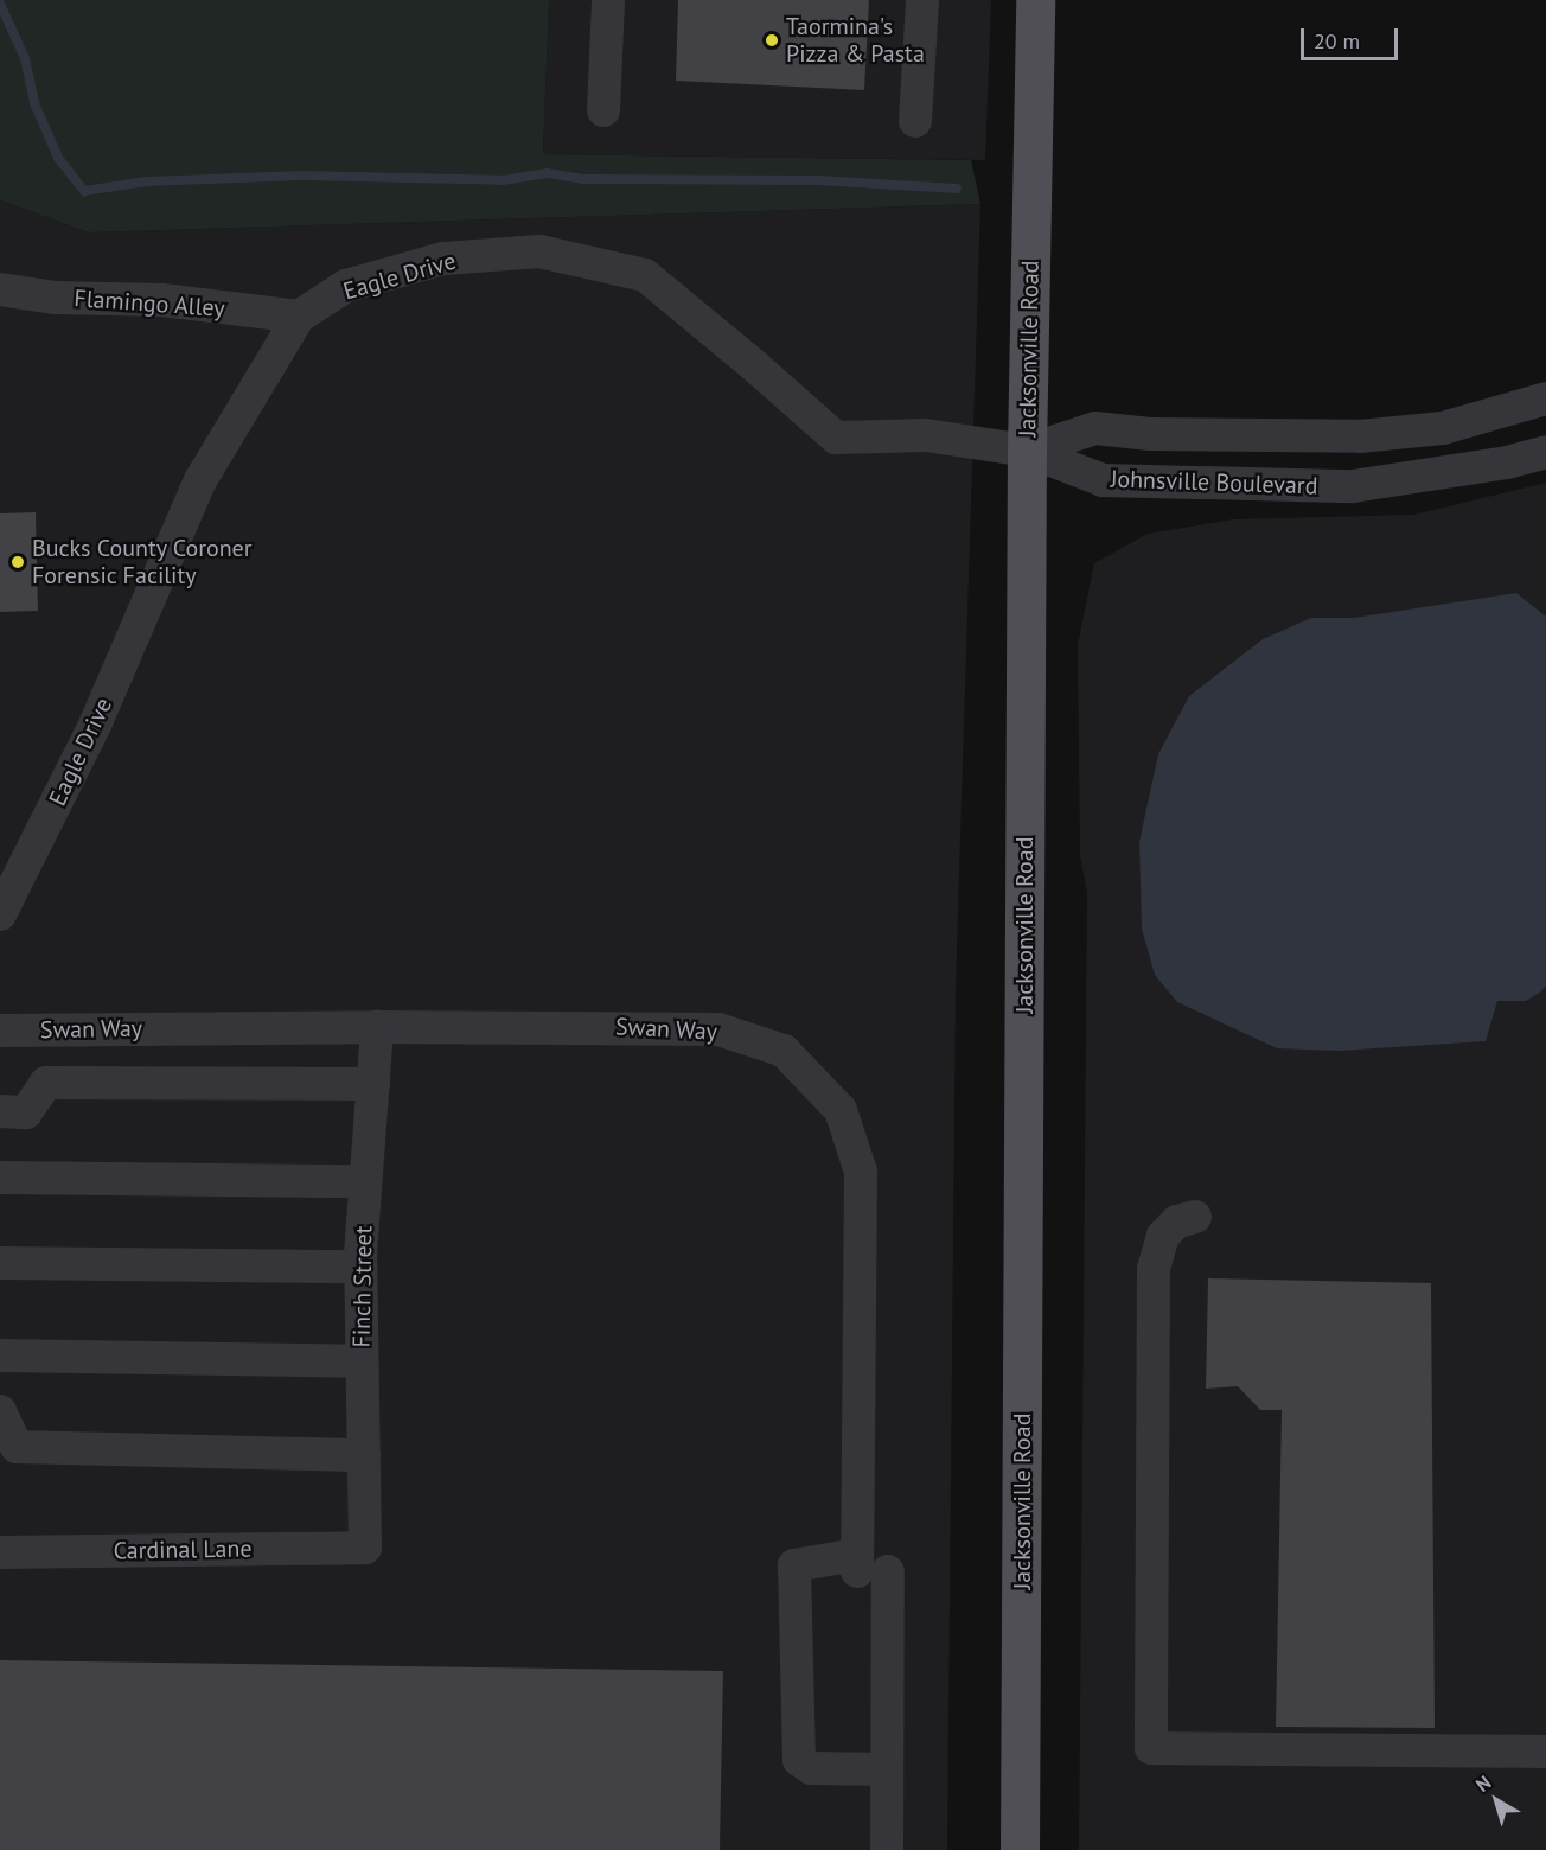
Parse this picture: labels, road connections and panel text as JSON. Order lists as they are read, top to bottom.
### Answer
{
  "streets": {
    "main road": ["Jacksonville Road"],
    "street": [
      "Eagle Drive",
      "Flamingo Alley",
      "Johnsville Boulevard",
      "Swan Way",
      "Finch Street",
      "Cardinal Lane"
    ]
  },
  "crossings": [
    ["Eagle Drive", "Flamingo Alley"],
    ["Eagle Drive", "Jacksonville Road"],
    ["Eagle Drive", "Johnsville Boulevard"],
    ["Jacksonville Road", "Johnsville Boulevard"],
    ["Swan Way", "Finch Street"],
    ["Finch Street", "Cardinal Lane"]
  ],
  "places": ["Taormina's Pizza & Pasta", "Bucks County Coroner Forensic Facility"],
  "scale_bar": "20 m",
  "north": "top left"
}
